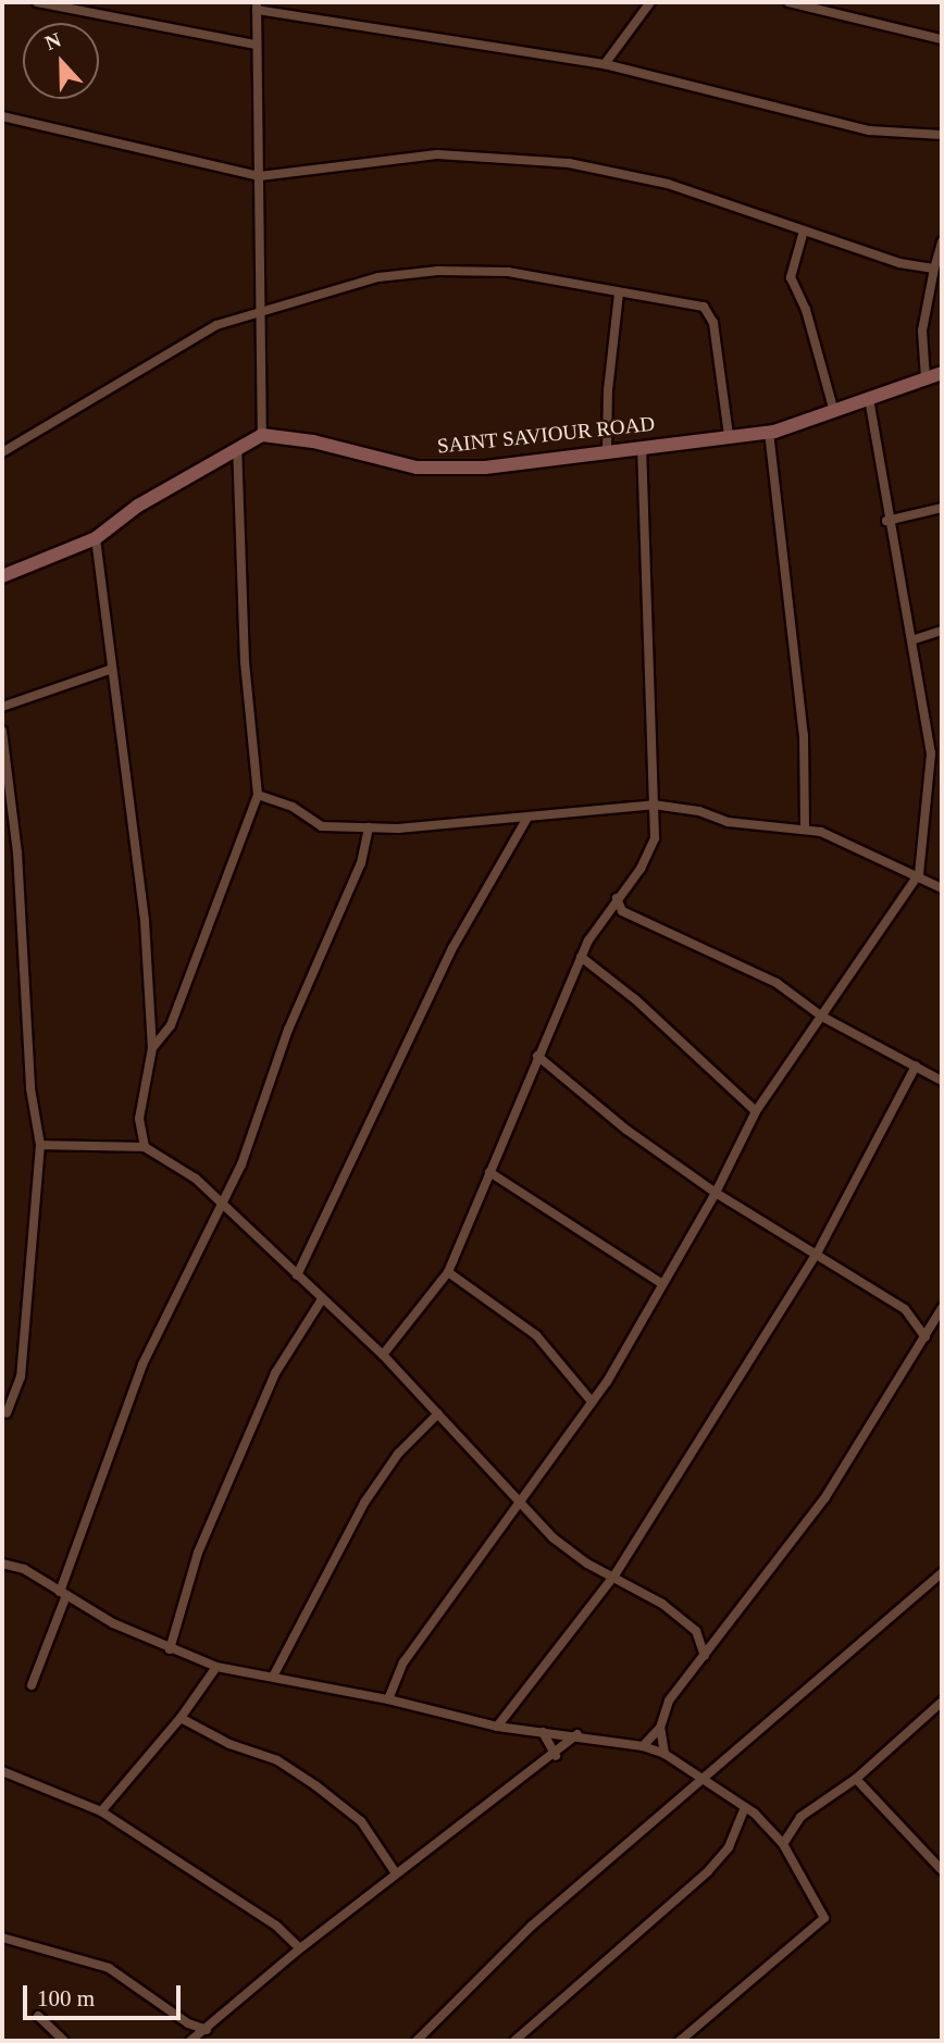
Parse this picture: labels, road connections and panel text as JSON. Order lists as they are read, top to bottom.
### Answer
{
  "streets": {
    "street": ["SAINT SAVIOUR ROAD"]
  },
  "scale_bar": "100 m",
  "north": "top"
}
